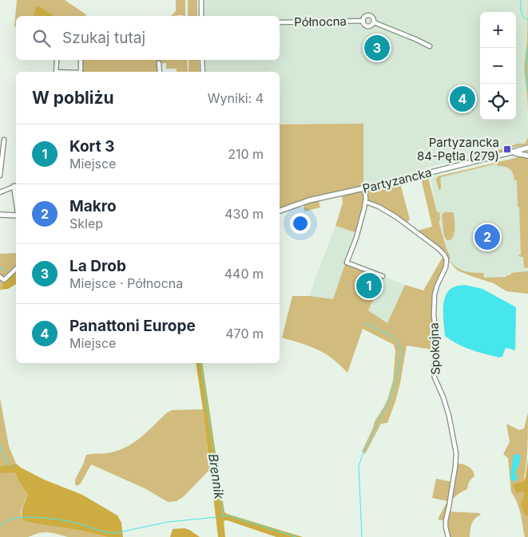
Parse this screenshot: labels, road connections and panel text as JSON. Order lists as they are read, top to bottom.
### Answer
{
  "streets": {
    "main road": ["Partyzancka"],
    "street": ["Północna", "Spokojna"]
  },
  "water": ["Brennik"],
  "places": {
    "transit": ["Partyzancka 84-Pętla (279)"]
  },
  "page": {
    "map_buttons": ["+", "−"],
    "search": "Szukaj tutaj",
    "pins": [
      "3",
      "4",
      "2",
      "1"
    ],
    "heading": ["W pobliżu", "Wyniki: 4"],
    "list": [
      {
        "mark": "1",
        "name": "Kort 3",
        "note": "Miejsce",
        "value": "210 m"
      },
      {
        "mark": "2",
        "name": "Makro",
        "note": "Sklep",
        "value": "430 m"
      },
      {
        "mark": "3",
        "name": "La Drob",
        "note": "Miejsce · Północna",
        "value": "440 m"
      },
      {
        "mark": "4",
        "name": "Panattoni Europe",
        "note": "Miejsce",
        "value": "470 m"
      }
    ]
  }
}
